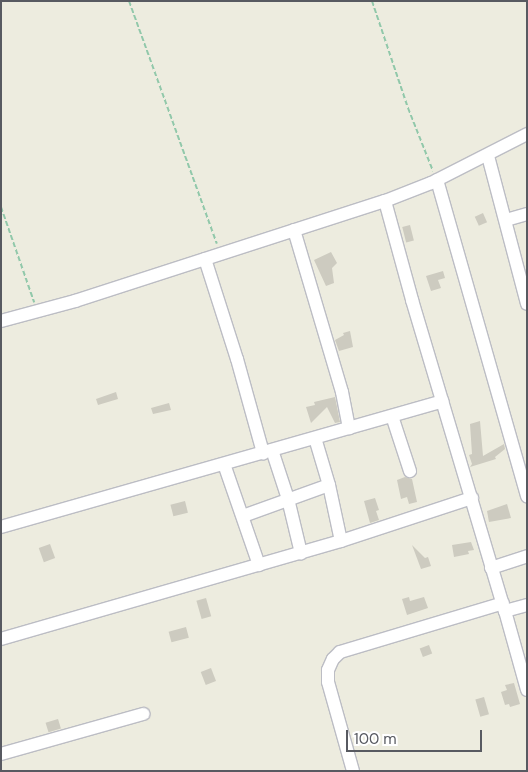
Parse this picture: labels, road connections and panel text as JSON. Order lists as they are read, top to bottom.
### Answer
{
  "scale_bar": "100 m"
}
